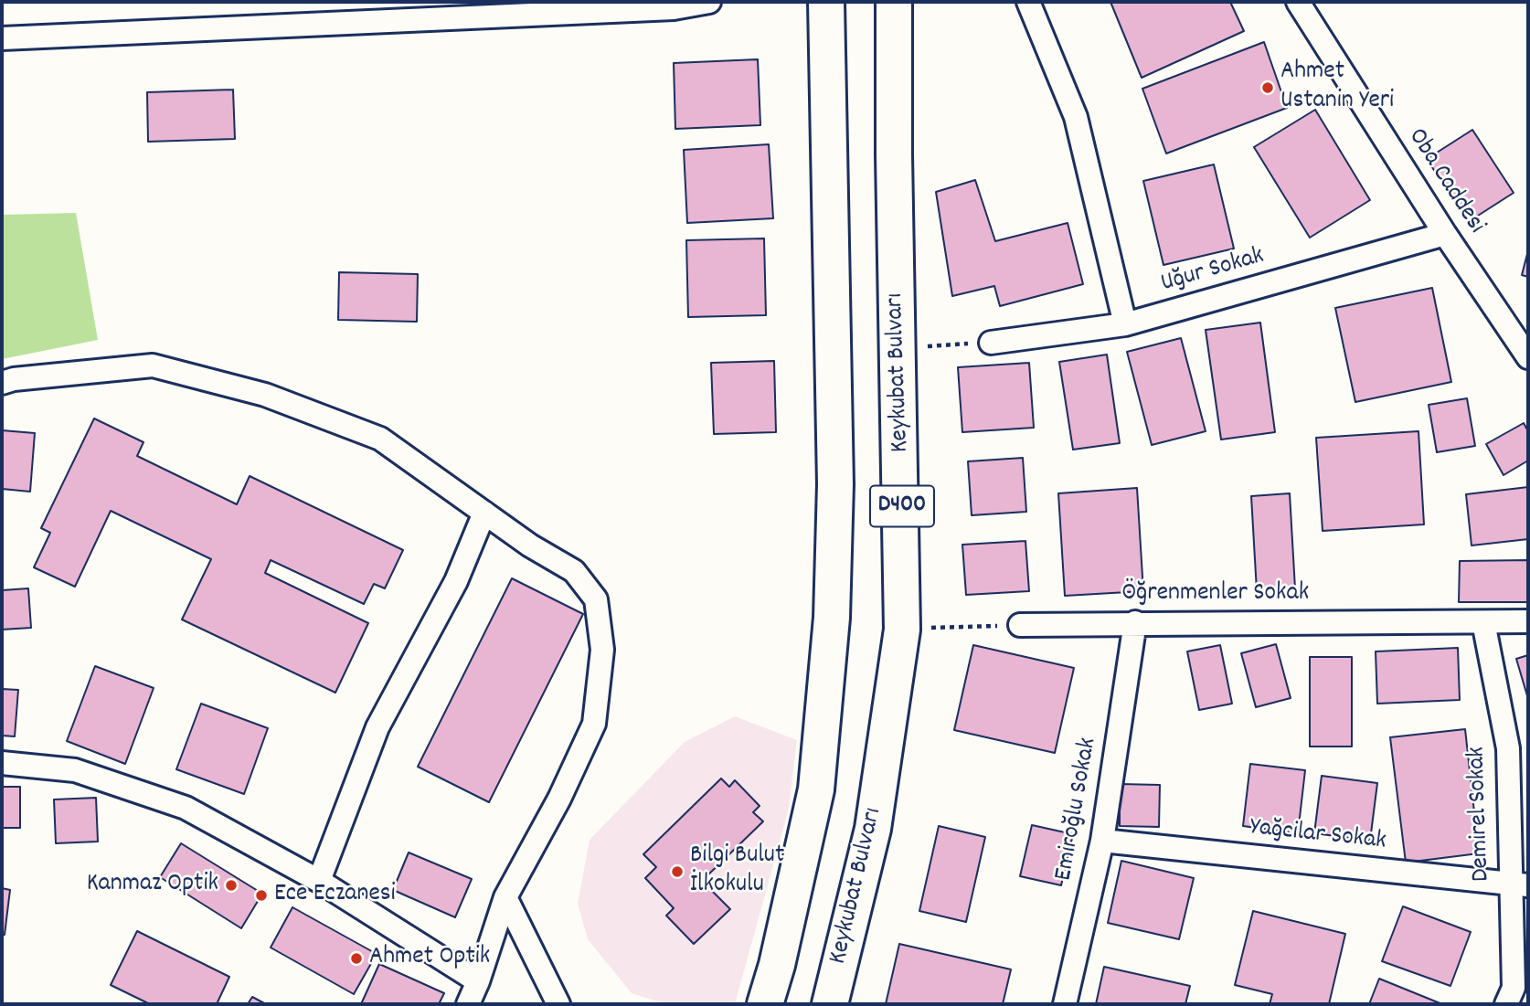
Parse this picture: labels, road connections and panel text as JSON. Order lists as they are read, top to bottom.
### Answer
{
  "streets": {
    "highway": ["Keykubat Bulvarı", "D400"],
    "street": [
      "Oba Caddesi",
      "Uğur Sokak",
      "Öğrenmenler Sokak",
      "Emiroğlu Sokak",
      "Demirel Sokak",
      "Yağcilar Sokak"
    ]
  },
  "crossings": [
    ["Oba Caddesi", "Uğur Sokak"],
    ["Öğrenmenler Sokak", "Emiroğlu Sokak"],
    ["Öğrenmenler Sokak", "Demirel Sokak"],
    ["Emiroğlu Sokak", "Yağcilar Sokak"],
    ["Demirel Sokak", "Yağcilar Sokak"]
  ],
  "places": [
    "Ahmet Ustanin Yeri",
    "Bilgi Bulut İlkokulu",
    "Kanmaz Optik",
    "Ece Eczanesi",
    "Ahmet Optik"
  ]
}
